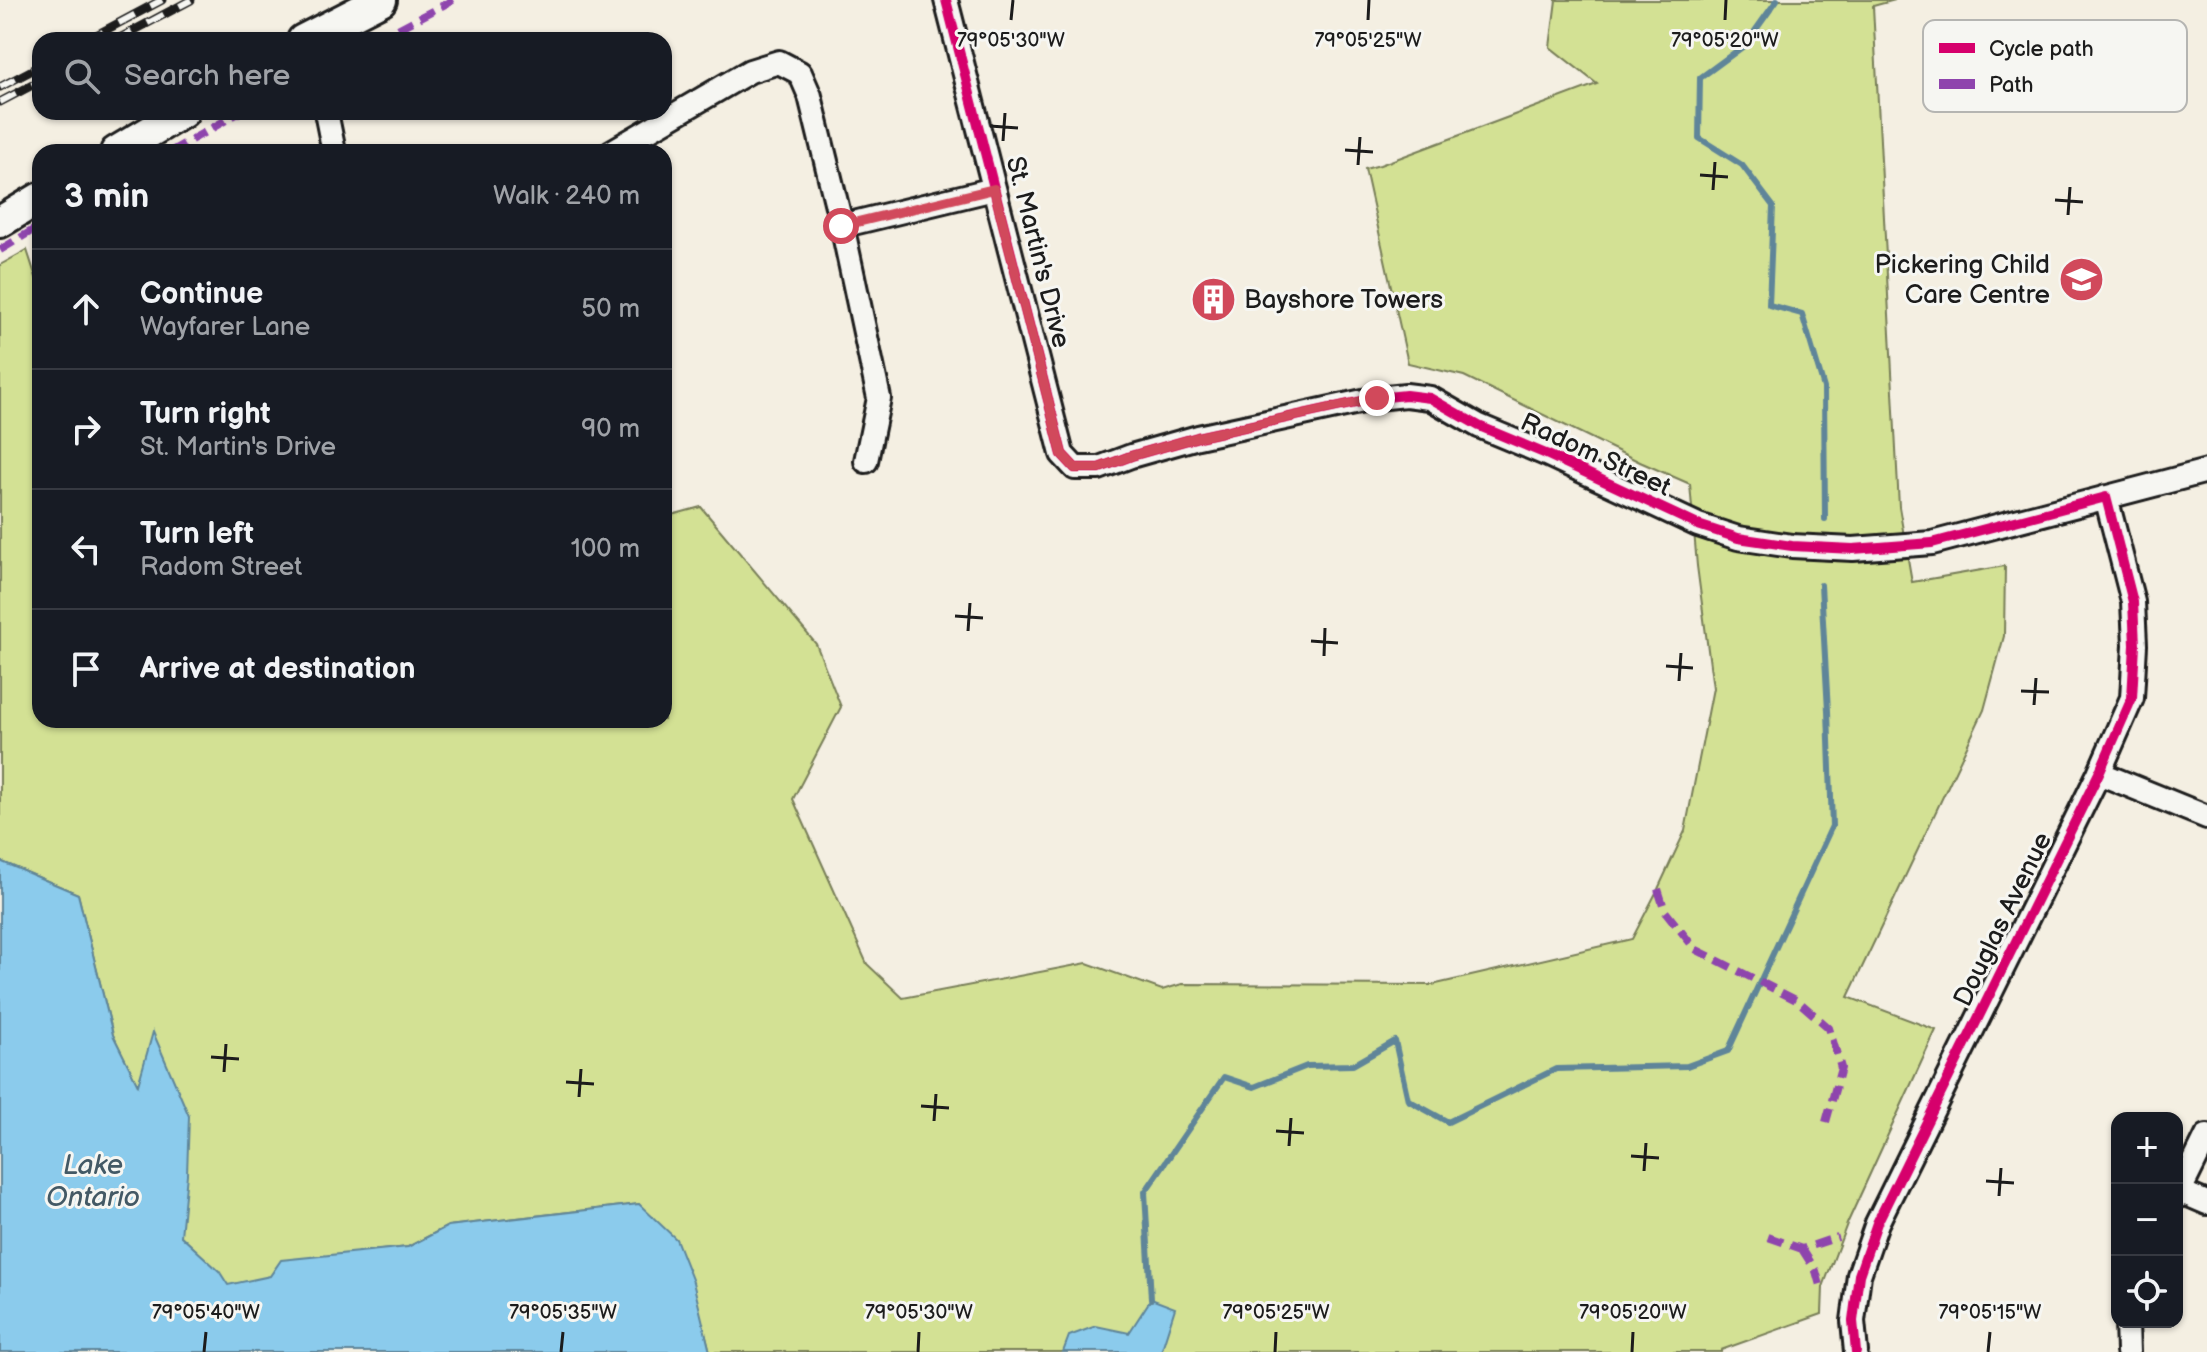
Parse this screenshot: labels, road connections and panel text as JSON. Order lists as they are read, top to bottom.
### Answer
{
  "streets": {
    "street": ["St. Martin's Drive", "Radom Street", "Douglas Avenue"]
  },
  "crossings": [
    ["St. Martin's Drive", "Radom Street"],
    ["Radom Street", "Douglas Avenue"]
  ],
  "water": ["Lake Ontario"],
  "places": {
    "school or university": ["Pickering Child Care Centre"],
    "building": ["Bayshore Towers"]
  },
  "legend": ["Cycle path", "Path"],
  "page": {
    "search": "Search here",
    "heading": ["3 min", "Walk · 240 m"],
    "list": [
      ["Continue", "Wayfarer Lane", "50 m"],
      ["Turn right", "St. Martin's Drive", "90 m"],
      ["Turn left", "Radom Street", "100 m"],
      "Arrive at destination"
    ],
    "map_buttons": ["+", "−"]
  },
  "coordinates": [
    "79°05'30\"W",
    "79°05'25\"W",
    "79°05'20\"W",
    "79°05'40\"W",
    "79°05'35\"W",
    "79°05'15\"W"
  ]
}
